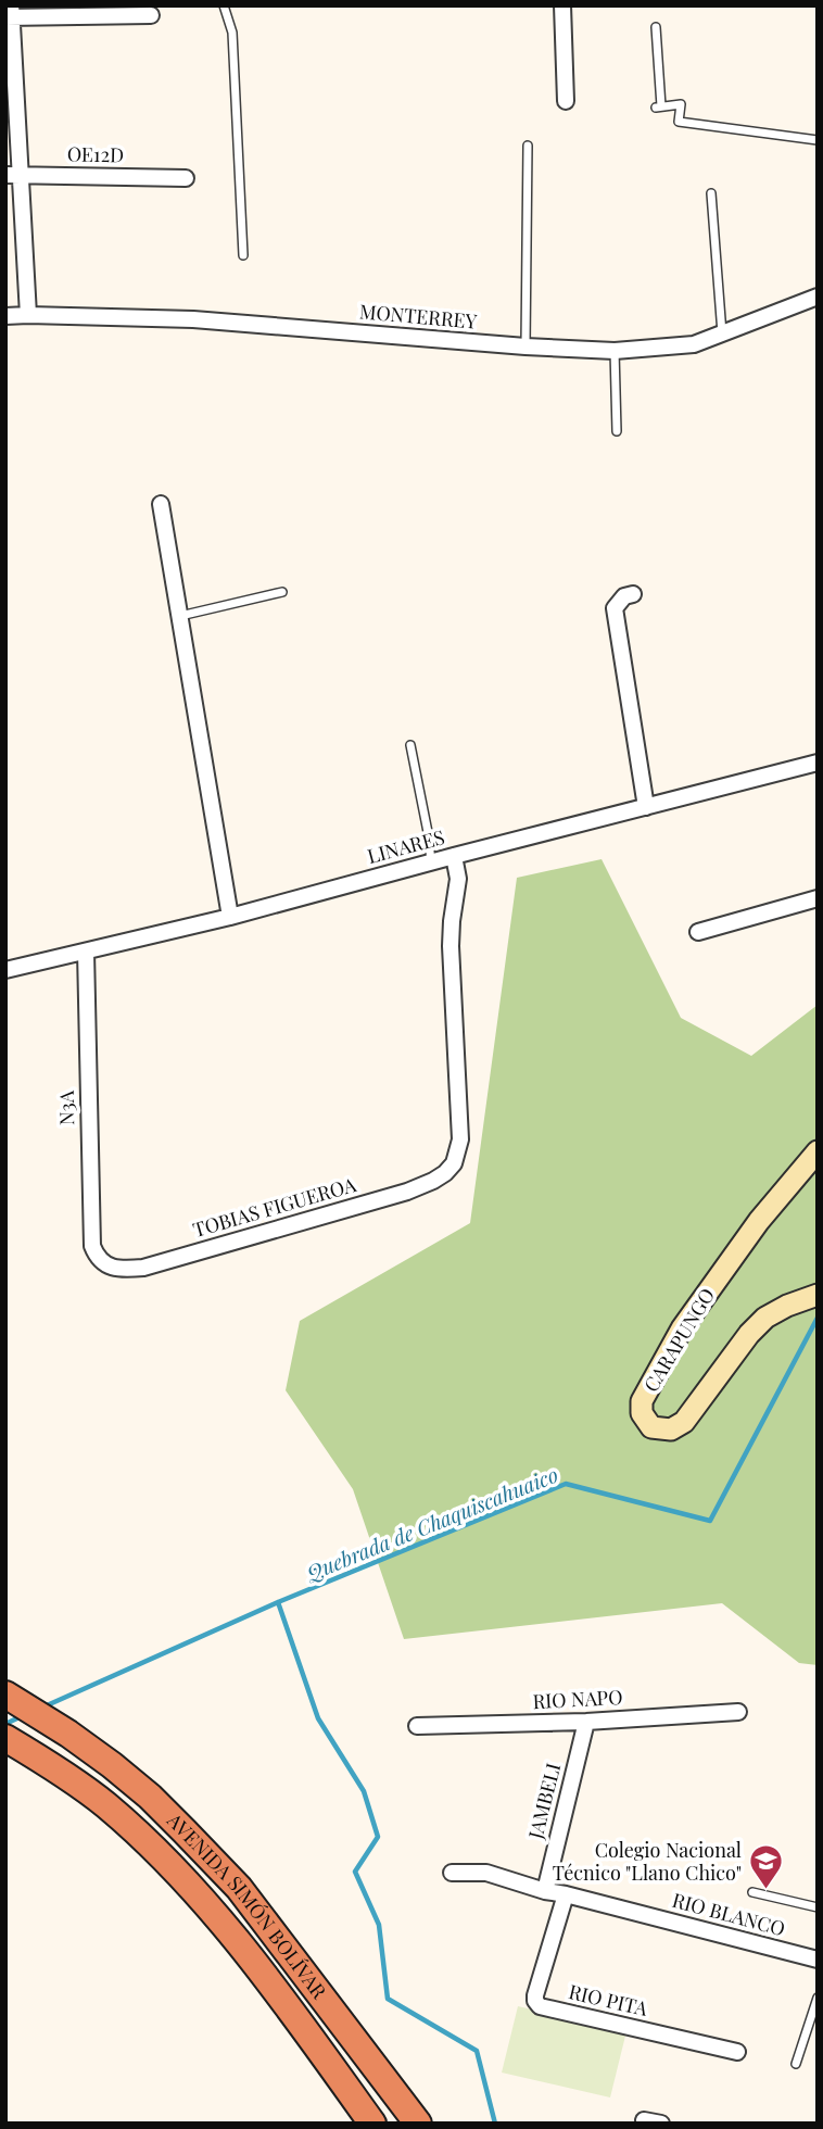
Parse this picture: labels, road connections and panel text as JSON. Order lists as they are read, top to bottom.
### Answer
{
  "streets": {
    "highway": ["AVENIDA SIMÓN BOLÍVAR"],
    "street": [
      "OE12D",
      "MONTERREY",
      "LINARES",
      "N3A",
      "TOBIAS FIGUEROA",
      "CARAPUNGO",
      "RIO NAPO",
      "JAMBELI",
      "RIO BLANCO",
      "RIO PITA"
    ]
  },
  "crossings": [
    ["LINARES", "N3A"],
    ["LINARES", "TOBIAS FIGUEROA"],
    ["N3A", "TOBIAS FIGUEROA"],
    ["RIO NAPO", "JAMBELI"],
    ["JAMBELI", "RIO BLANCO"],
    ["RIO BLANCO", "RIO PITA"]
  ],
  "water": ["Quebrada de Chaquiscahuaico"],
  "places": {
    "school or university": ["Colegio Nacional Técnico \"Llano Chico\""]
  }
}
